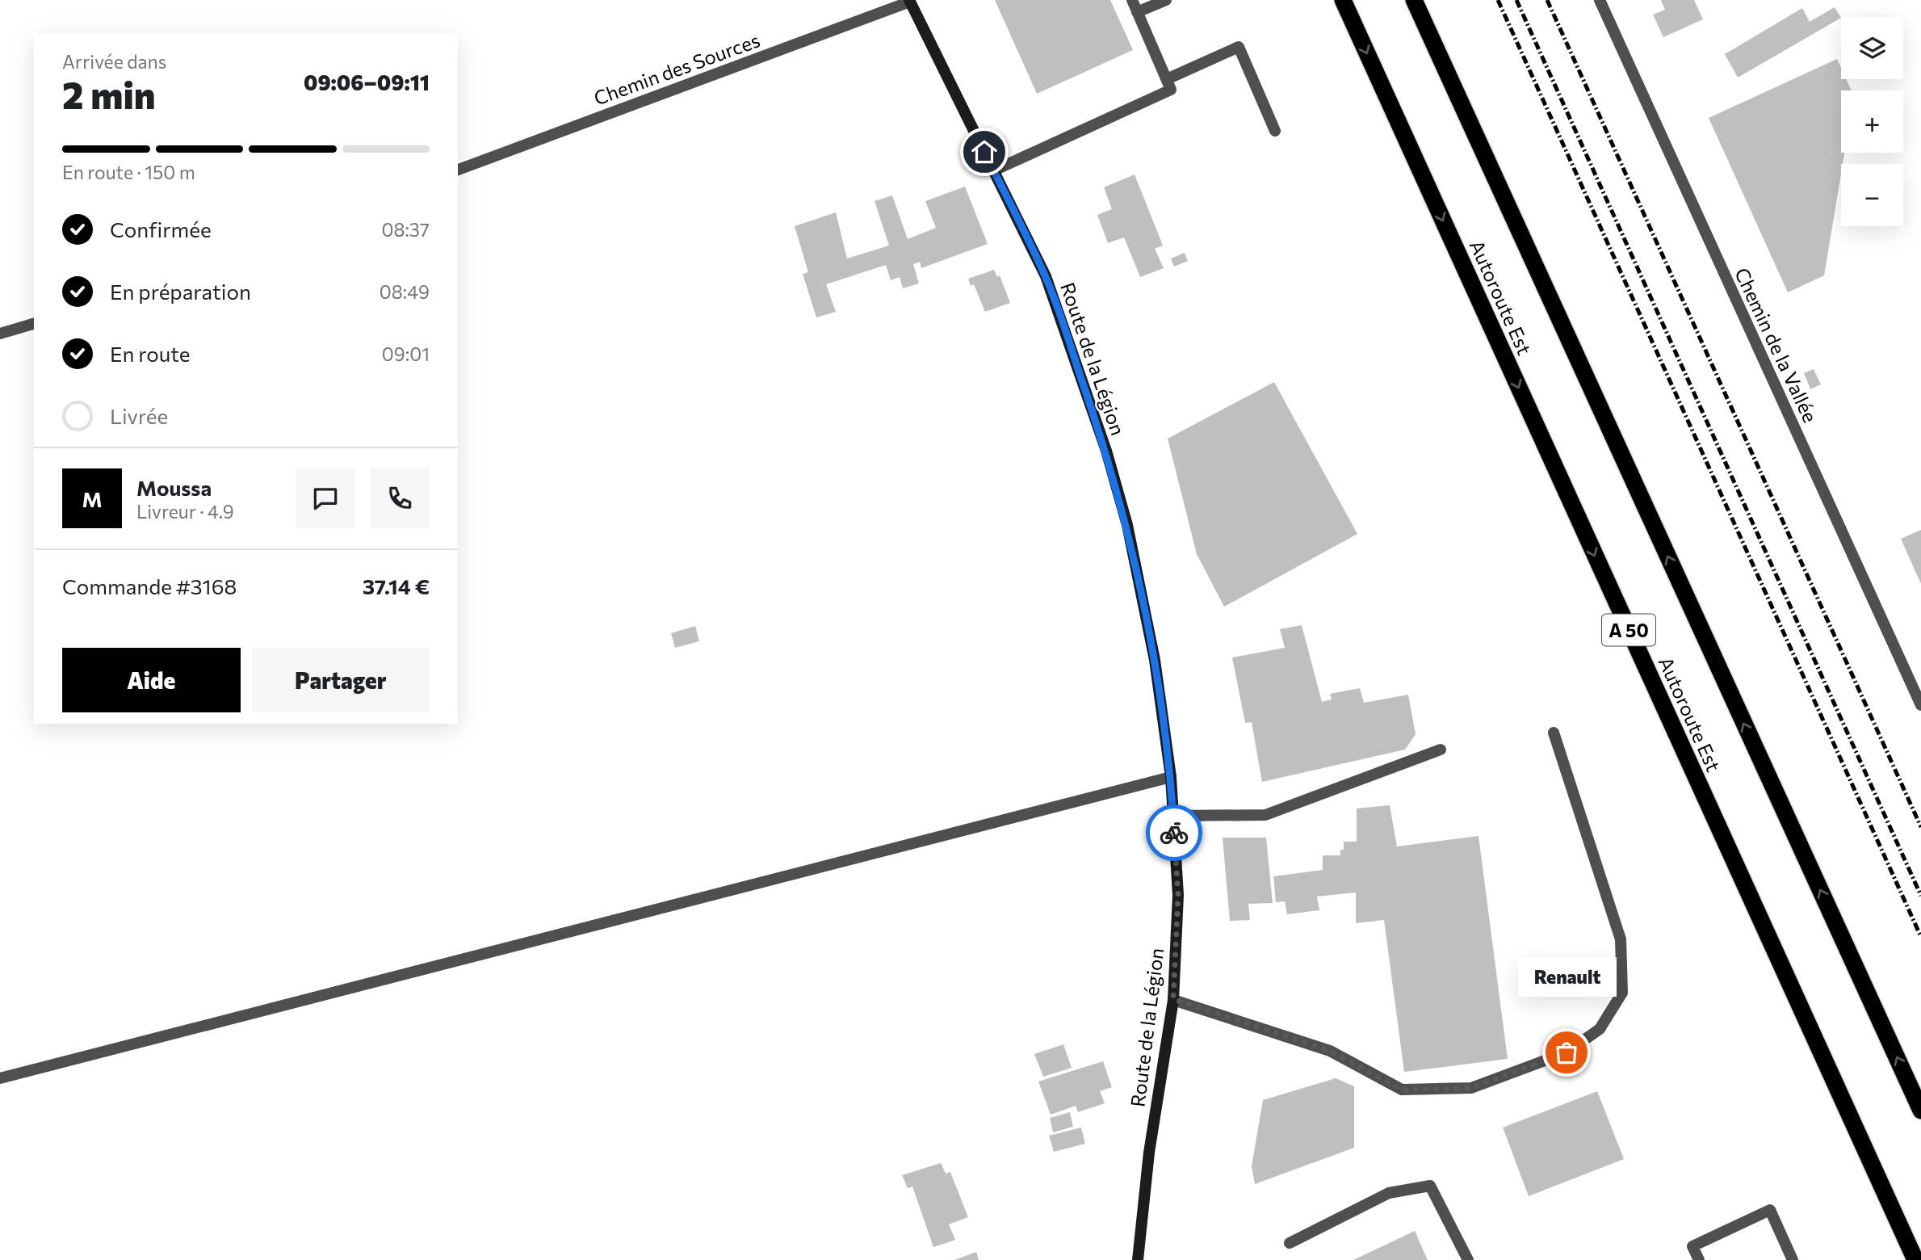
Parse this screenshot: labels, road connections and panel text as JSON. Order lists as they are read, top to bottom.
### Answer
{
  "streets": {
    "highway": ["Autoroute Est", "A 50"],
    "main road": ["Route de la Légion"],
    "street": ["Chemin des Sources", "Chemin de la Vallée"]
  },
  "crossings": [
    ["Chemin des Sources", "Route de la Légion"]
  ],
  "places": ["Renault"],
  "page": {
    "map_buttons": ["+", "−"],
    "heading": ["2 min", "Arrivée dans", "09:06–09:11"],
    "panel": [
      "Moussa",
      "Livreur · 4.9",
      "Commande #3168",
      "37.14 €"
    ],
    "bar": "En route · 150 m",
    "list": [
      ["Confirmée", "08:37"],
      ["En préparation", "08:49"],
      ["En route", "09:01"],
      "Livrée"
    ],
    "round": "M",
    "buttons": ["Aide", "Partager"],
    "bubble": "Renault"
  }
}
